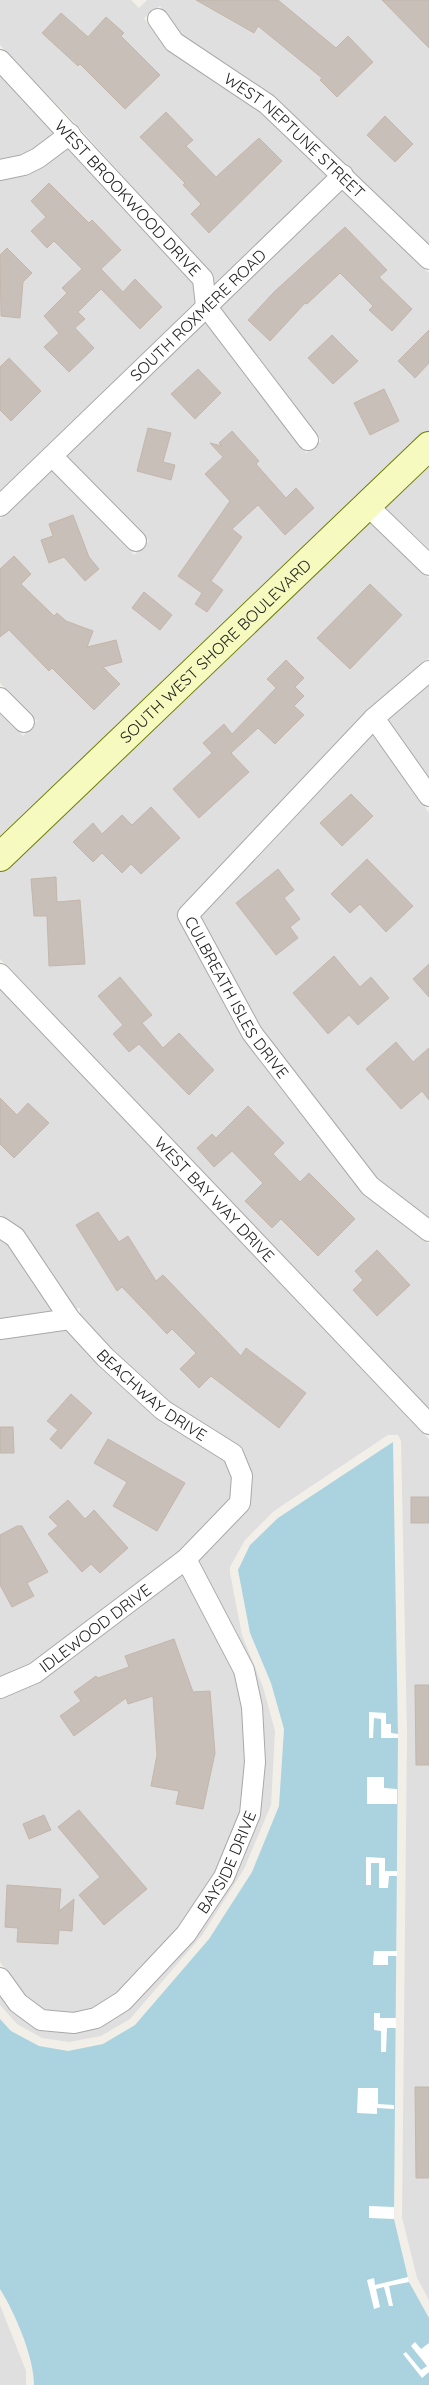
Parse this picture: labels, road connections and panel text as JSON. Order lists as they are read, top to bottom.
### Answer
{
  "streets": {
    "street": [
      "WEST NEPTUNE STREET",
      "WEST BROOKWOOD DRIVE",
      "SOUTH ROXMERE ROAD",
      "SOUTH WEST SHORE BOULEVARD",
      "CULBREATH ISLES DRIVE",
      "WEST BAY WAY DRIVE",
      "BEACHWAY DRIVE",
      "IDLEWOOD DRIVE",
      "BAYSIDE DRIVE"
    ]
  },
  "crossings": [
    ["WEST NEPTUNE STREET", "SOUTH ROXMERE ROAD"],
    ["WEST BROOKWOOD DRIVE", "SOUTH ROXMERE ROAD"],
    ["BEACHWAY DRIVE", "IDLEWOOD DRIVE"],
    ["BEACHWAY DRIVE", "BAYSIDE DRIVE"],
    ["IDLEWOOD DRIVE", "BAYSIDE DRIVE"]
  ]
}
